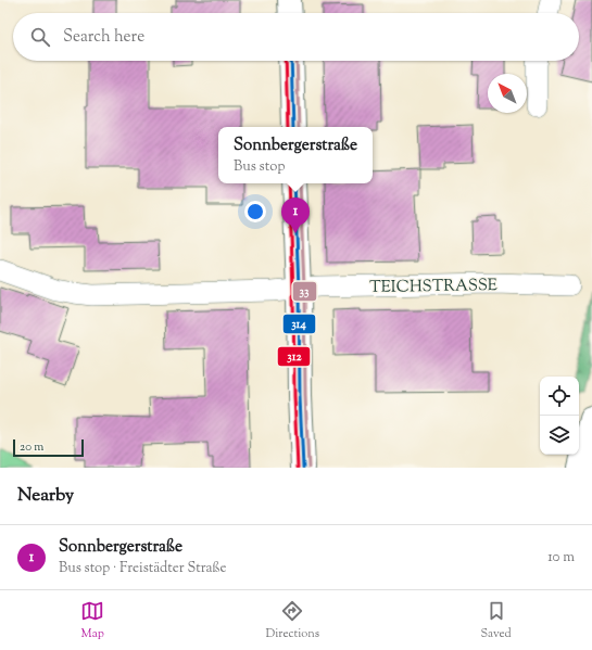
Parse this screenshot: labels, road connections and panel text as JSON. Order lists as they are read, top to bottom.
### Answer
{
  "streets": {
    "street": ["TEICHSTRASSE"]
  },
  "lines": ["transit line 314", "transit line 312", "transit line 33"],
  "scale_bar": "20 m",
  "north": "top left",
  "page": {
    "search": "Search here",
    "popup": ["Sonnbergerstraße", "Bus stop"],
    "pins": "1",
    "scale": "20 m",
    "heading": "Nearby",
    "list": [
      {
        "mark": "1",
        "name": "Sonnbergerstraße",
        "note": "Bus stop · Freistädter Straße",
        "value": "10 m"
      }
    ],
    "nav": ["Map", "Directions", "Saved"]
  }
}
